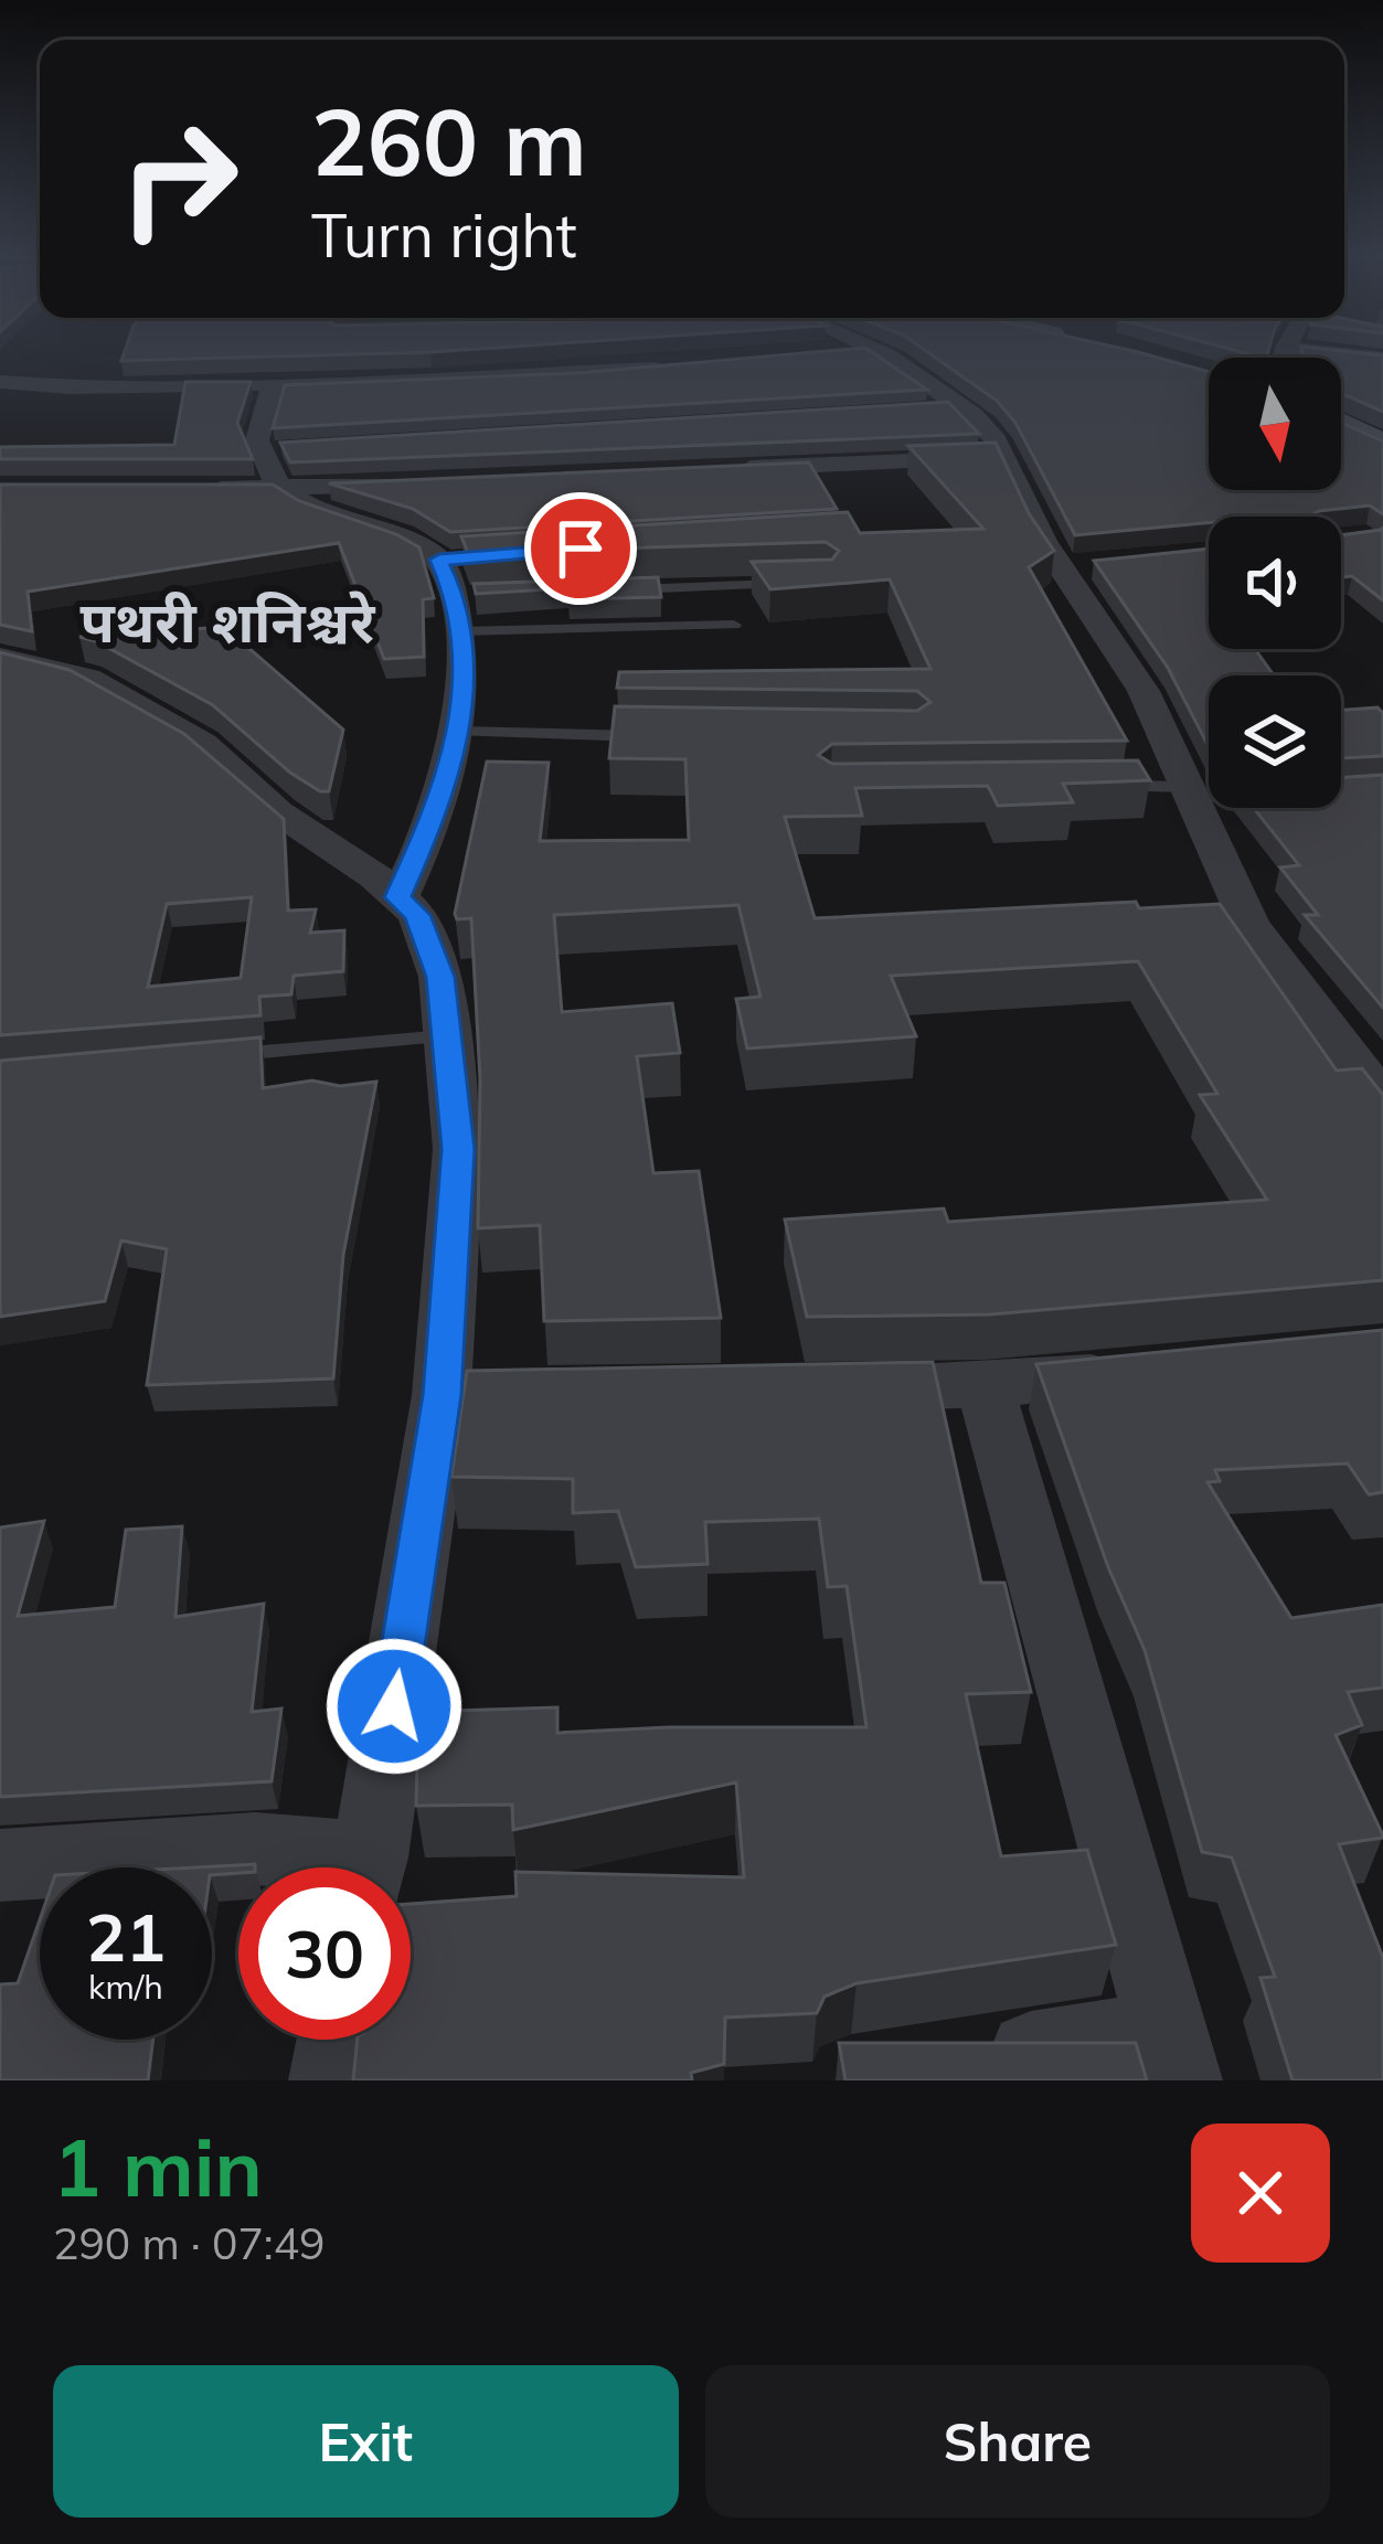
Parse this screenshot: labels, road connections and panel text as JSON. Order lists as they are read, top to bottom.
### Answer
{
  "districts": ["पथरी शनिश्चरे"],
  "north": "bottom",
  "page": {
    "turn": ["260 m", "Turn right"],
    "speed": "21 km/h",
    "limit": "30",
    "heading": ["1 min", "290 m · 07:49"],
    "buttons": ["Exit", "Share"]
  }
}
